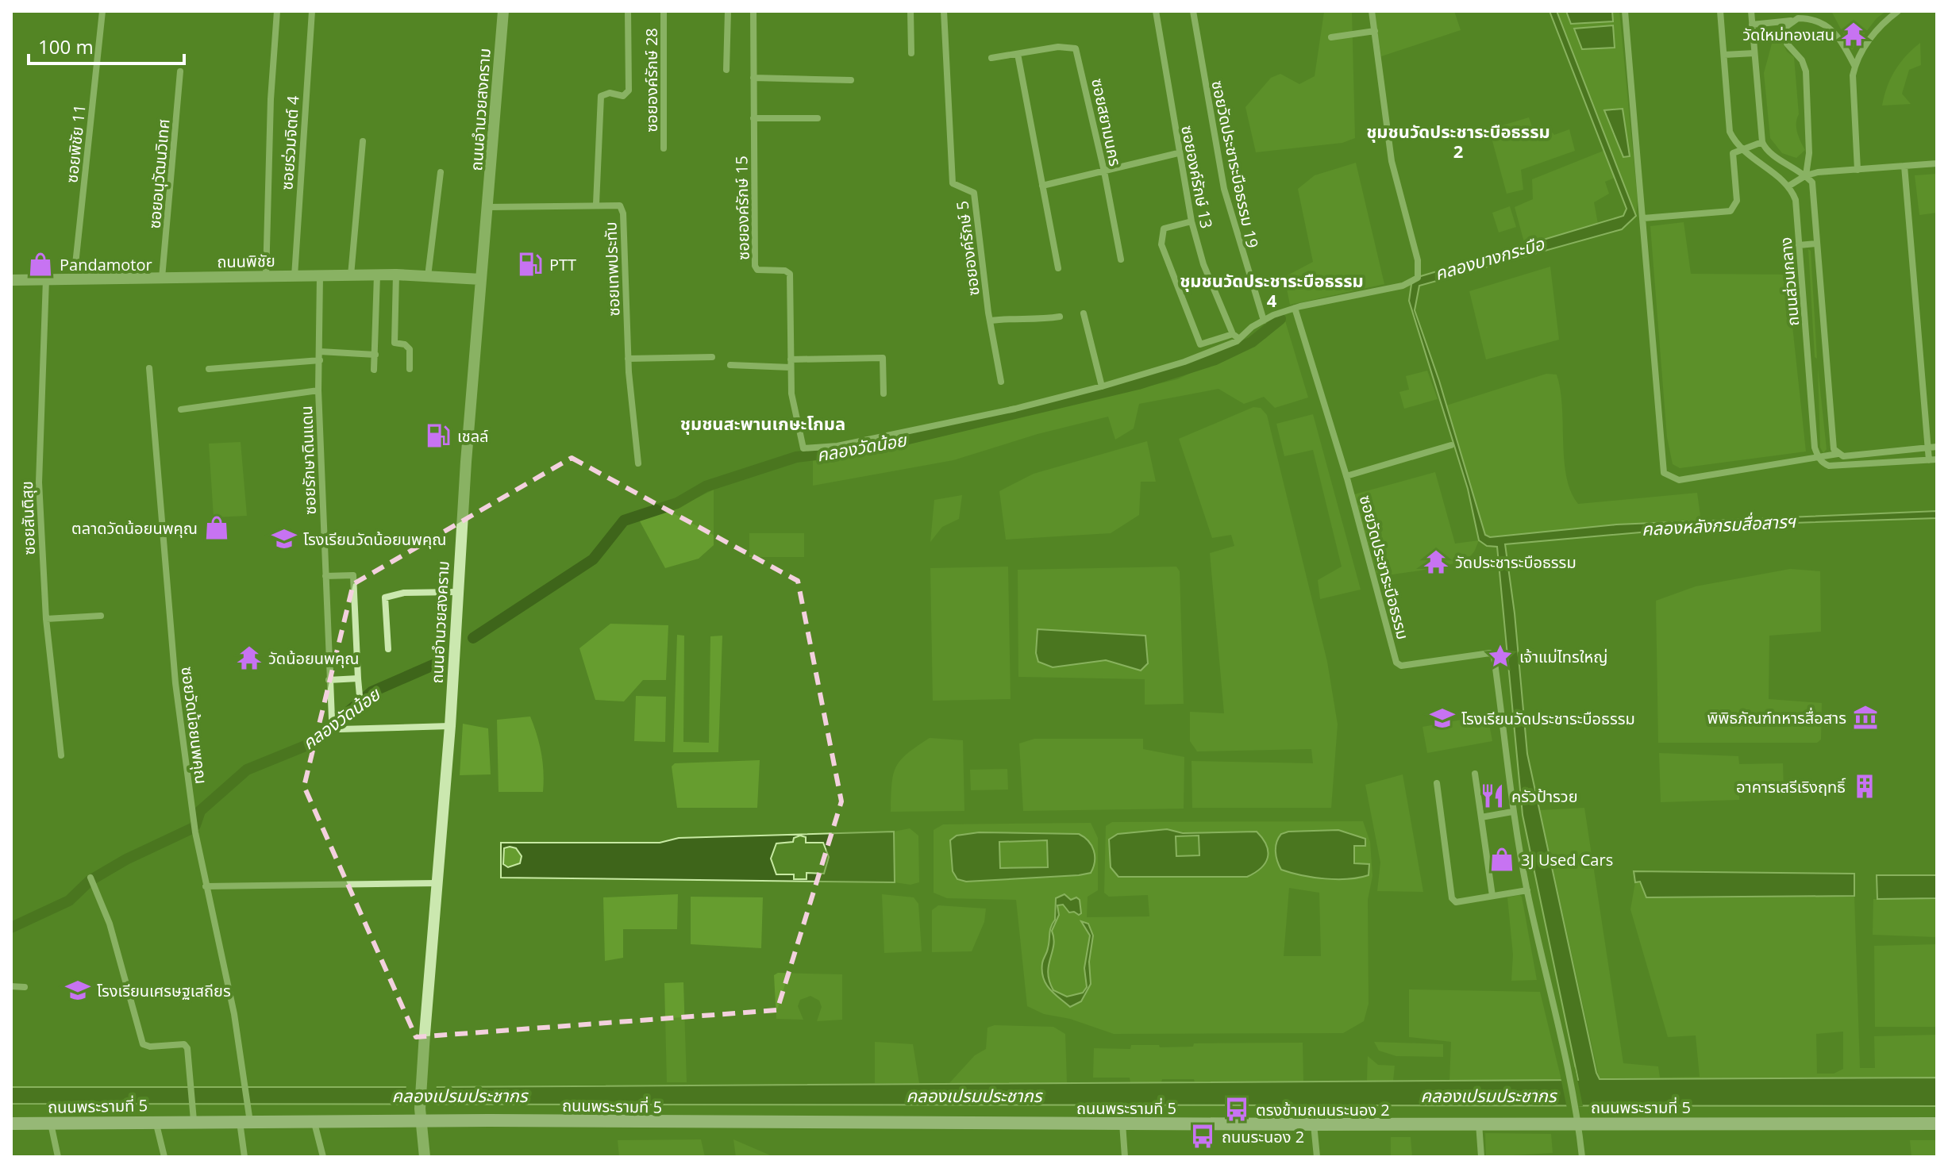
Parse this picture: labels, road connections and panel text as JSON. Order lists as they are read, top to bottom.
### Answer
{
  "streets": {
    "main road": ["ถนนพระรามที่ 5"],
    "street": [
      "ซอยองค์รักษ์ 28",
      "ถนนอำนวยสงคราม",
      "ซอยสยามนคร",
      "ซอยร่วมจิตต์ 4",
      "ซอยพิชัย 11",
      "ซอยวัดประชาระบือธรรม 19",
      "ซอยอนุวัฒนวิเทศ",
      "ซอยองค์รักษ์ 13",
      "ซอยองค์รักษ์ 15",
      "ซอยองค์รักษ์ 5",
      "ถนนพิชัย",
      "ซอยเทพประทับ",
      "ถนนส่วนกลาง",
      "ซอยรักษาดินแดน",
      "ซอยสันติสุข",
      "ซอยวัดประชาระบือธรรม",
      "ซอยวัดน้อยนพคุณ"
    ]
  },
  "crossings": [
    ["ซอยองค์รักษ์ 28", "ซอยเทพประทับ"],
    ["ถนนอำนวยสงคราม", "ถนนพิชัย"],
    ["ถนนอำนวยสงคราม", "ซอยเทพประทับ"],
    ["ถนนอำนวยสงคราม", "ถนนพระรามที่ 5"],
    ["ซอยร่วมจิตต์ 4", "ถนนพิชัย"],
    ["ซอยพิชัย 11", "ถนนพิชัย"],
    ["ซอยอนุวัฒนวิเทศ", "ถนนพิชัย"],
    ["ถนนพิชัย", "ซอยรักษาดินแดน"],
    ["ถนนพิชัย", "ซอยสันติสุข"],
    ["ซอยวัดประชาระบือธรรม", "ถนนพระรามที่ 5"],
    ["ซอยวัดน้อยนพคุณ", "ถนนพระรามที่ 5"]
  ],
  "districts": ["ชุมชนวัดประชาระบือธรรม 2", "ชุมชนวัดประชาระบือธรรม 4", "ชุมชนสะพานเกษะโกมล"],
  "water": [
    "คลองบางกระบือ",
    "คลองวัดน้อย",
    "คลองหลังกรมสื่อสารฯ",
    "คลองเปรมประชากร"
  ],
  "places": {
    "temple": ["วัดใหม่ทองเสน", "วัดประชาระบือธรรม", "วัดน้อยนพคุณ"],
    "shop": ["Pandamotor", "ตลาดวัดน้อยนพคุณ", "3J Used Cars"],
    "fuel station": ["PTT", "เชลล์"],
    "school or university": ["โรงเรียนวัดน้อยนพคุณ", "โรงเรียนวัดประชาระบือธรรม", "โรงเรียนเศรษฐเสถียร"],
    "place": ["เจ้าแม่ไทรใหญ่"],
    "museum": ["พิพิธภัณฑ์ทหารสื่อสาร"],
    "building": ["อาคารเสรีเริงฤทธิ์"],
    "restaurant": ["ครัวป้ารวย"],
    "bus stop": ["ตรงข้ามถนนระนอง 2", "ถนนระนอง 2"]
  },
  "scale_bar": "100 m"
}
